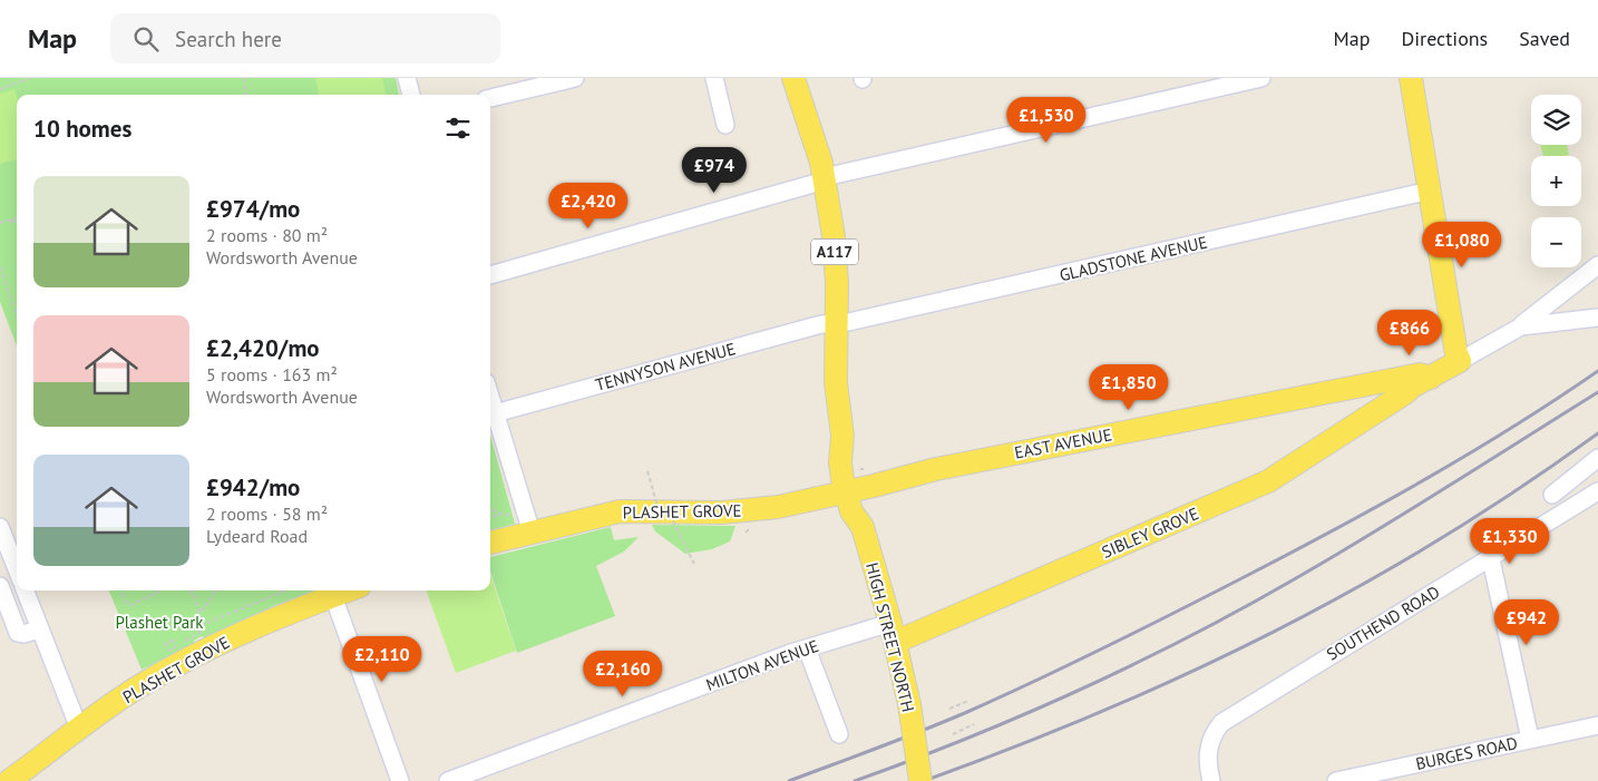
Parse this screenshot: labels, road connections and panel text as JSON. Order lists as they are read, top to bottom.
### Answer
{
  "streets": {
    "main road": [
      "A117",
      "EAST AVENUE",
      "PLASHET GROVE",
      "SIBLEY GROVE",
      "HIGH STREET NORTH"
    ],
    "street": [
      "GLADSTONE AVENUE",
      "TENNYSON AVENUE",
      "SOUTHEND ROAD",
      "MILTON AVENUE",
      "BURGES ROAD"
    ]
  },
  "crossings": [
    ["GLADSTONE AVENUE", "TENNYSON AVENUE"],
    ["GLADSTONE AVENUE", "HIGH STREET NORTH"],
    ["TENNYSON AVENUE", "HIGH STREET NORTH"],
    ["EAST AVENUE", "PLASHET GROVE"],
    ["EAST AVENUE", "SIBLEY GROVE"],
    ["EAST AVENUE", "HIGH STREET NORTH"],
    ["PLASHET GROVE", "HIGH STREET NORTH"],
    ["SIBLEY GROVE", "HIGH STREET NORTH"],
    ["SIBLEY GROVE", "MILTON AVENUE"],
    ["HIGH STREET NORTH", "MILTON AVENUE"]
  ],
  "parks": ["Plashet Park"],
  "page": {
    "header": "Map",
    "search": "Search here",
    "nav": ["Map", "Directions", "Saved"],
    "map_buttons": ["+", "−"],
    "heading": "10 homes",
    "price": [
      "£1,530",
      "£974",
      "£2,420",
      "£1,080",
      "£866",
      "£1,850",
      "£1,330",
      "£942",
      "£2,110",
      "£2,160"
    ],
    "list": [
      {
        "name": "£974/mo",
        "note": "2 rooms · 80 m² · Wordsworth Avenue"
      },
      {
        "name": "£2,420/mo",
        "note": "5 rooms · 163 m² · Wordsworth Avenue"
      },
      {
        "name": "£942/mo",
        "note": "2 rooms · 58 m² · Lydeard Road"
      }
    ]
  }
}
